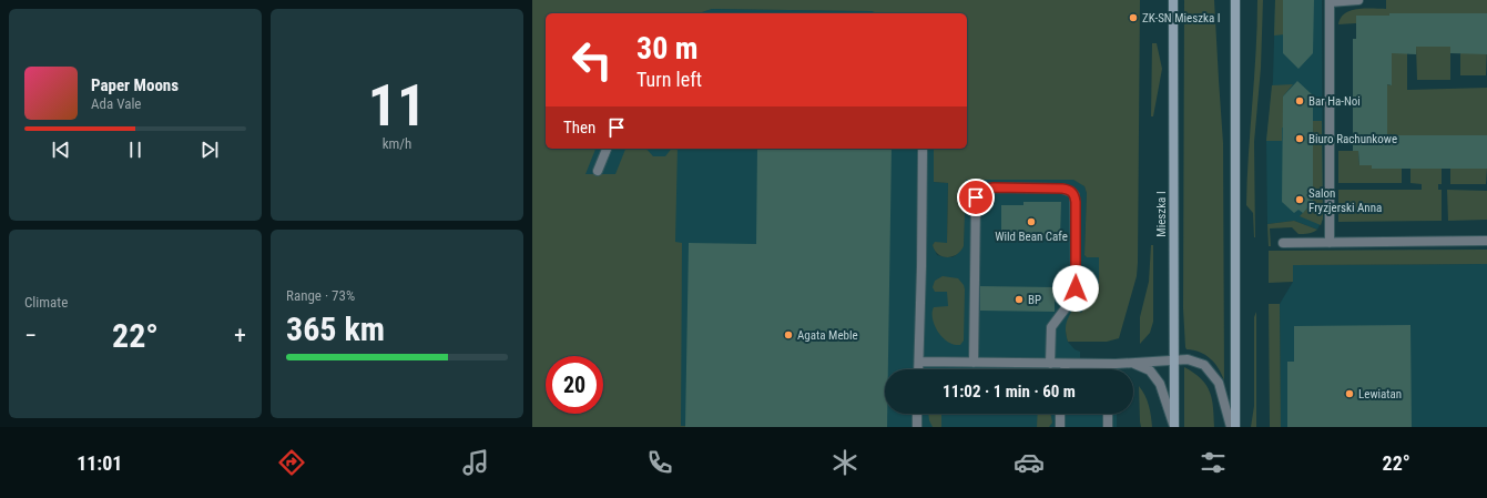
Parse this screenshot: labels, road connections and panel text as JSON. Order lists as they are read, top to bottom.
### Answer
{
  "streets": {
    "street": ["Mieszka I"]
  },
  "places": [
    "ZK-SN Mieszka I",
    "Bar Ha-Noi",
    "Biuro Rachunkowe",
    "Salon Fryzjerski Anna",
    "Wild Bean Cafe",
    "BP",
    "Agata Meble",
    "Lewiatan"
  ],
  "page": {
    "tile": [
      ["11", "km/h"],
      "Climate",
      ["Range · 73%", "365 km"]
    ],
    "turn": ["30 m", "Turn left"],
    "song": ["Paper Moons", "Ada Vale"],
    "then": "Then",
    "heat": ["−", "22°", "+"],
    "limit": "20",
    "trip": "11:02 · 1 min · 60 m",
    "tabs": ["11:01", "22°"]
  }
}
